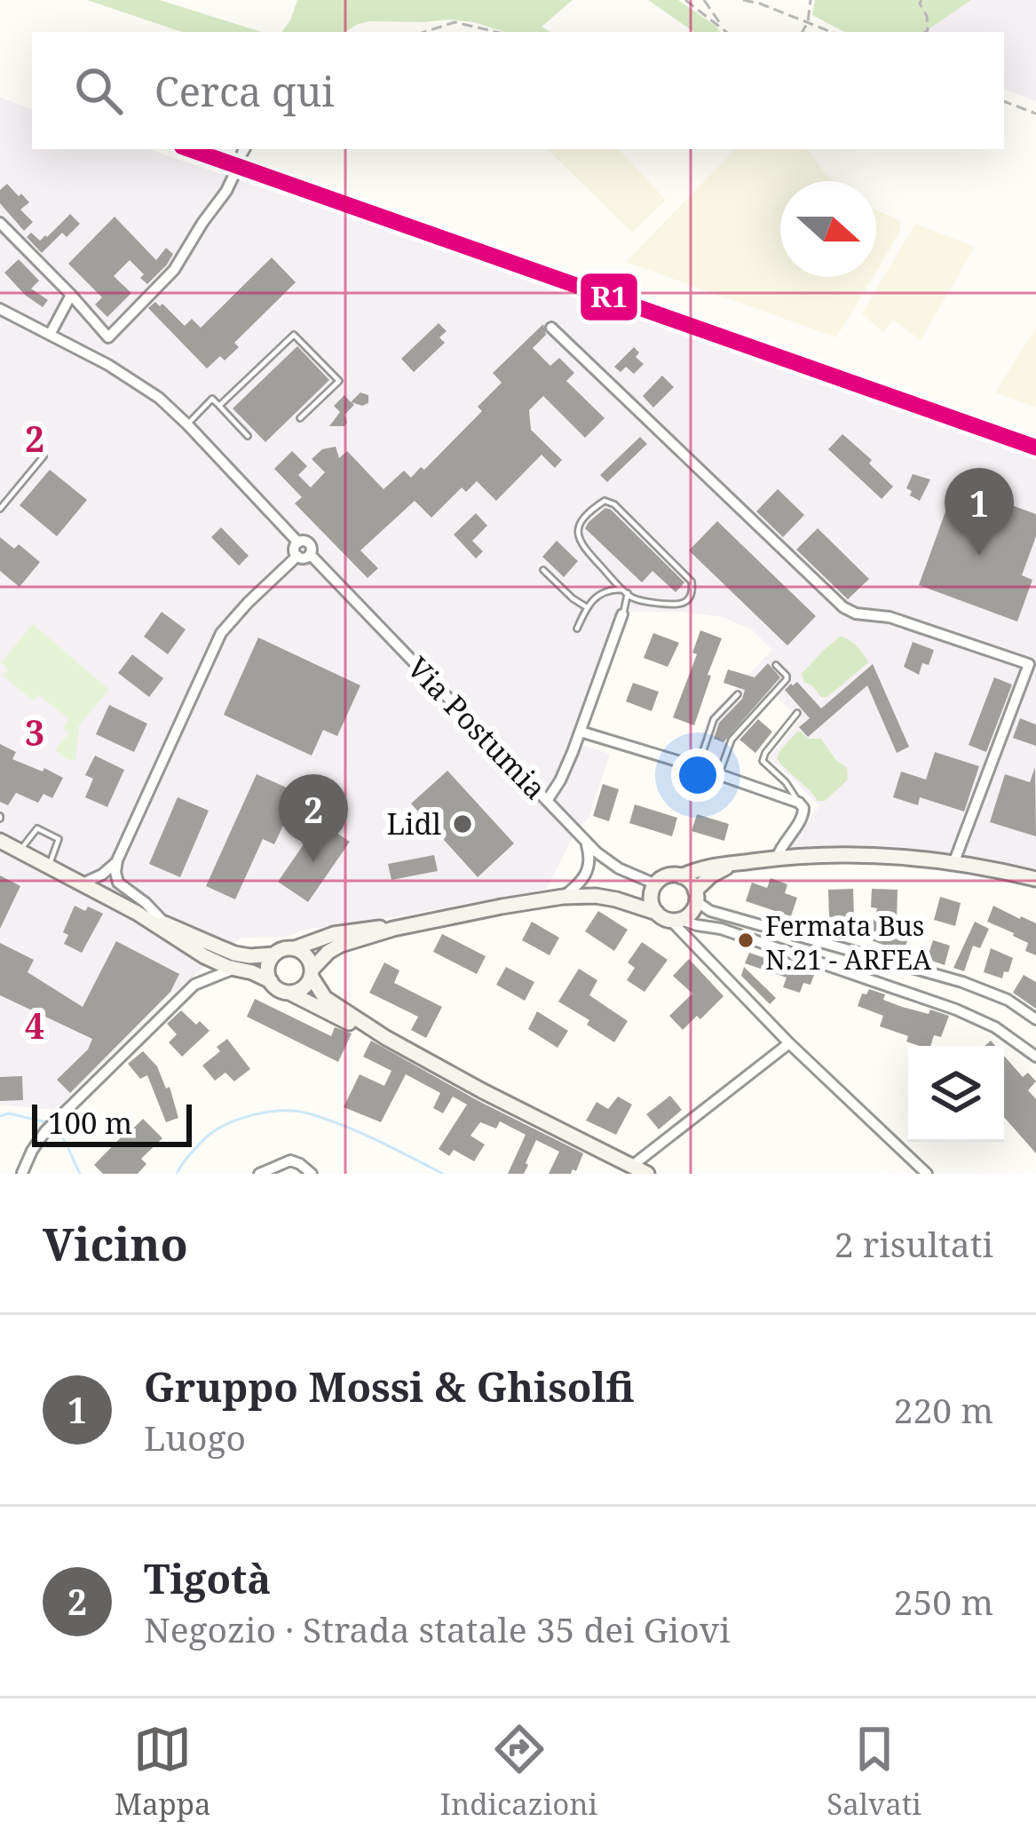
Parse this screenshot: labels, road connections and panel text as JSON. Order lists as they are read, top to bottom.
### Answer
{
  "streets": {
    "street": ["Via Postumia"]
  },
  "places": ["Lidl", "Fermata Bus N.21 - ARFEA"],
  "lines": ["transit line R1"],
  "scale_bar": "100 m",
  "north": "right",
  "page": {
    "search": "Cerca qui",
    "pins": ["1", "2"],
    "scale": "100 m",
    "heading": ["Vicino", "2 risultati"],
    "list": [
      {
        "mark": "1",
        "name": "Gruppo Mossi & Ghisolfi",
        "note": "Luogo",
        "value": "220 m"
      },
      {
        "mark": "2",
        "name": "Tigotà",
        "note": "Negozio · Strada statale 35 dei Giovi",
        "value": "250 m"
      }
    ],
    "nav": ["Mappa", "Indicazioni", "Salvati"]
  },
  "grid": {
    "rows": ["2", "3", "4"]
  }
}
